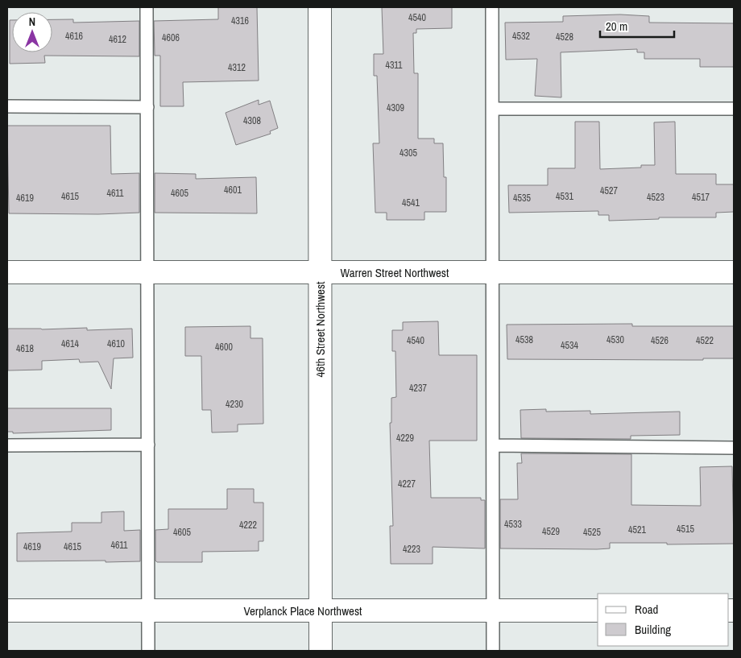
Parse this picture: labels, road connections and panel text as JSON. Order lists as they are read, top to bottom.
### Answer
{
  "streets": {
    "street": ["Warren Street Northwest", "46th Street Northwest", "Verplanck Place Northwest"]
  },
  "crossings": [
    ["Warren Street Northwest", "46th Street Northwest"],
    ["46th Street Northwest", "Verplanck Place Northwest"]
  ],
  "house_numbers": [
    "4540",
    "4316",
    "4616",
    "4532",
    "4528",
    "4606",
    "4612",
    "4311",
    "4312",
    "4309",
    "4308",
    "4305",
    "4601",
    "4527",
    "4611",
    "4605",
    "4615",
    "4531",
    "4523",
    "4517",
    "4619",
    "4535",
    "4541",
    "4538",
    "4530",
    "4540",
    "4526",
    "4522",
    "4614",
    "4610",
    "4534",
    "4600",
    "4618",
    "4237",
    "4230",
    "4229",
    "4227",
    "4533",
    "4222",
    "4515",
    "4521",
    "4529",
    "4605",
    "4525",
    "4611",
    "4619",
    "4615",
    "4223"
  ],
  "legend": ["Road", "Building"],
  "scale_bar": "20 m",
  "north": "top"
}
